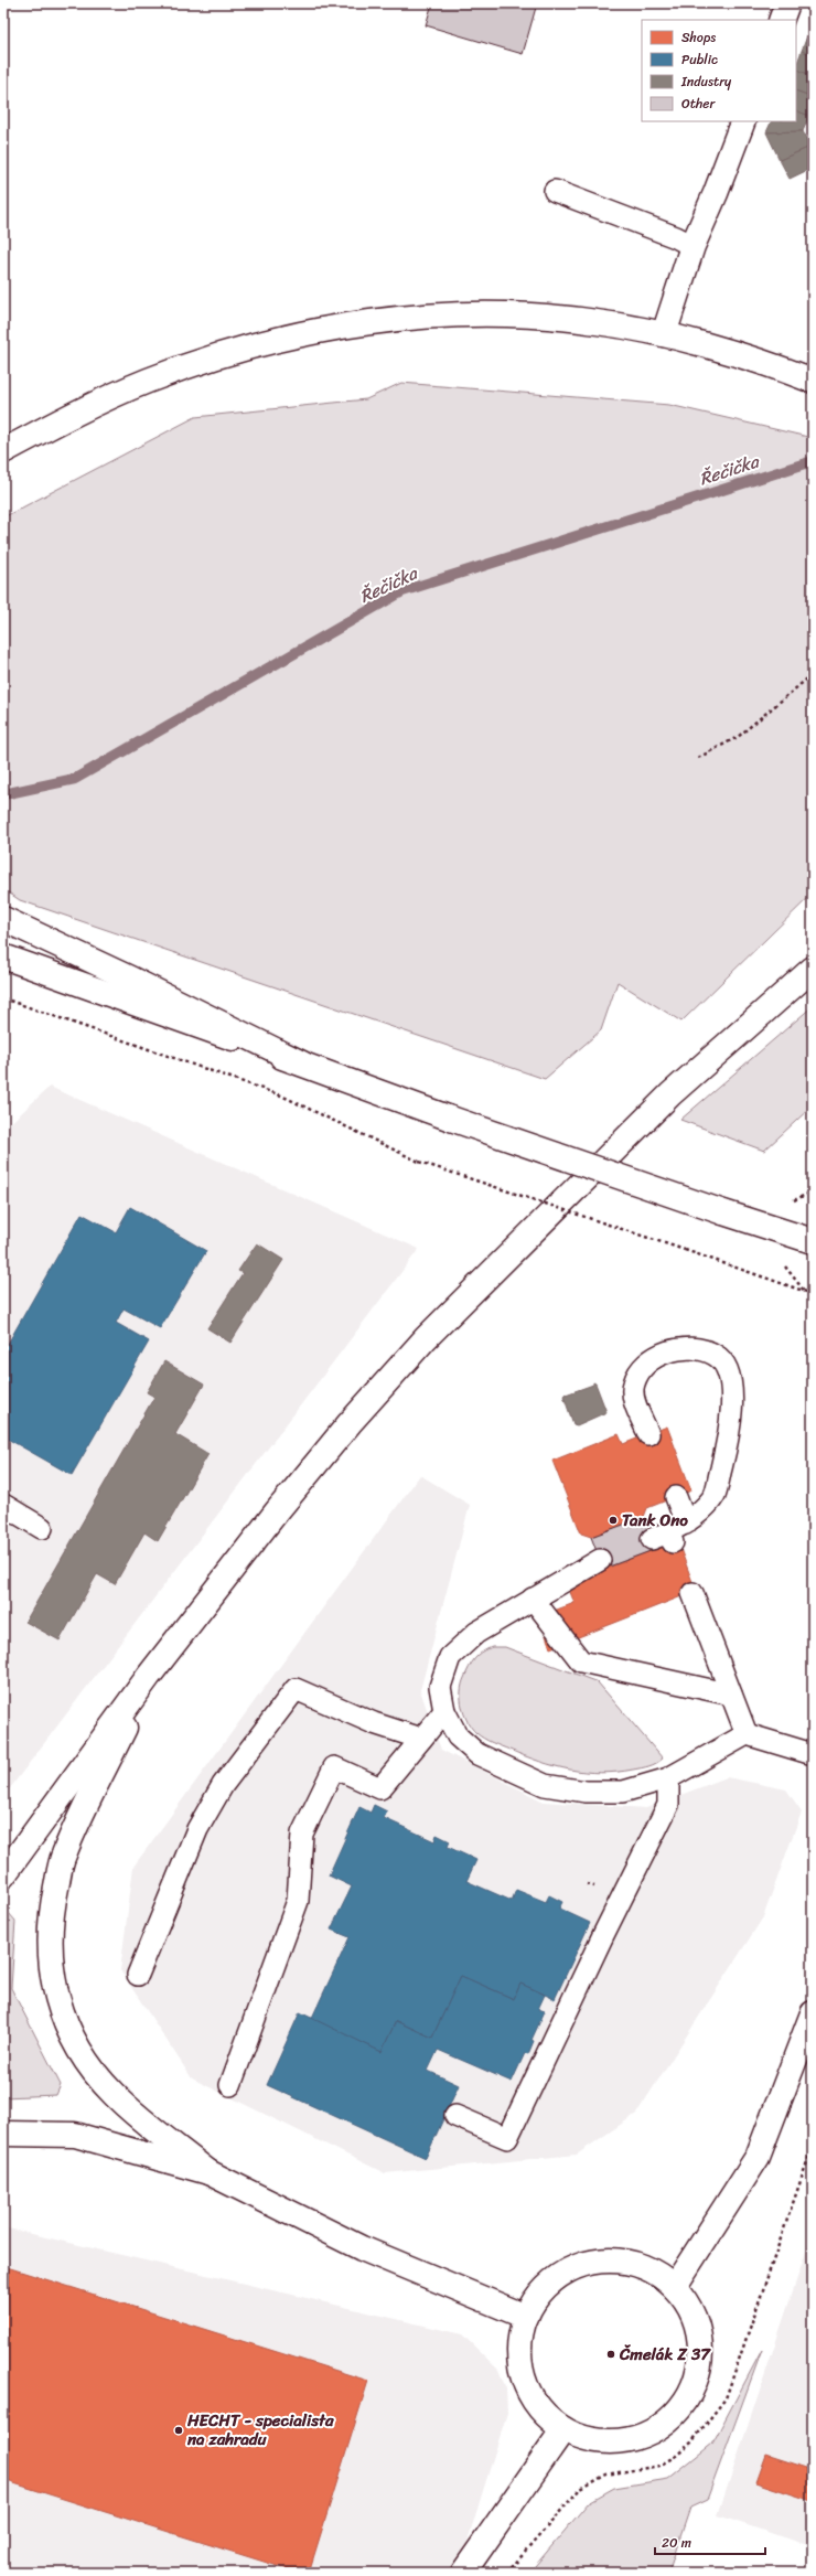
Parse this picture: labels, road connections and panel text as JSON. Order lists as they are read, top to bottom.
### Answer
{
  "water": ["Řečička"],
  "places": ["Tank Ono", "Čmelák Z 37", "HECHT - specialista na zahradu"],
  "legend": [
    "Shops",
    "Public",
    "Industry",
    "Other"
  ],
  "scale_bar": "20 m"
}
